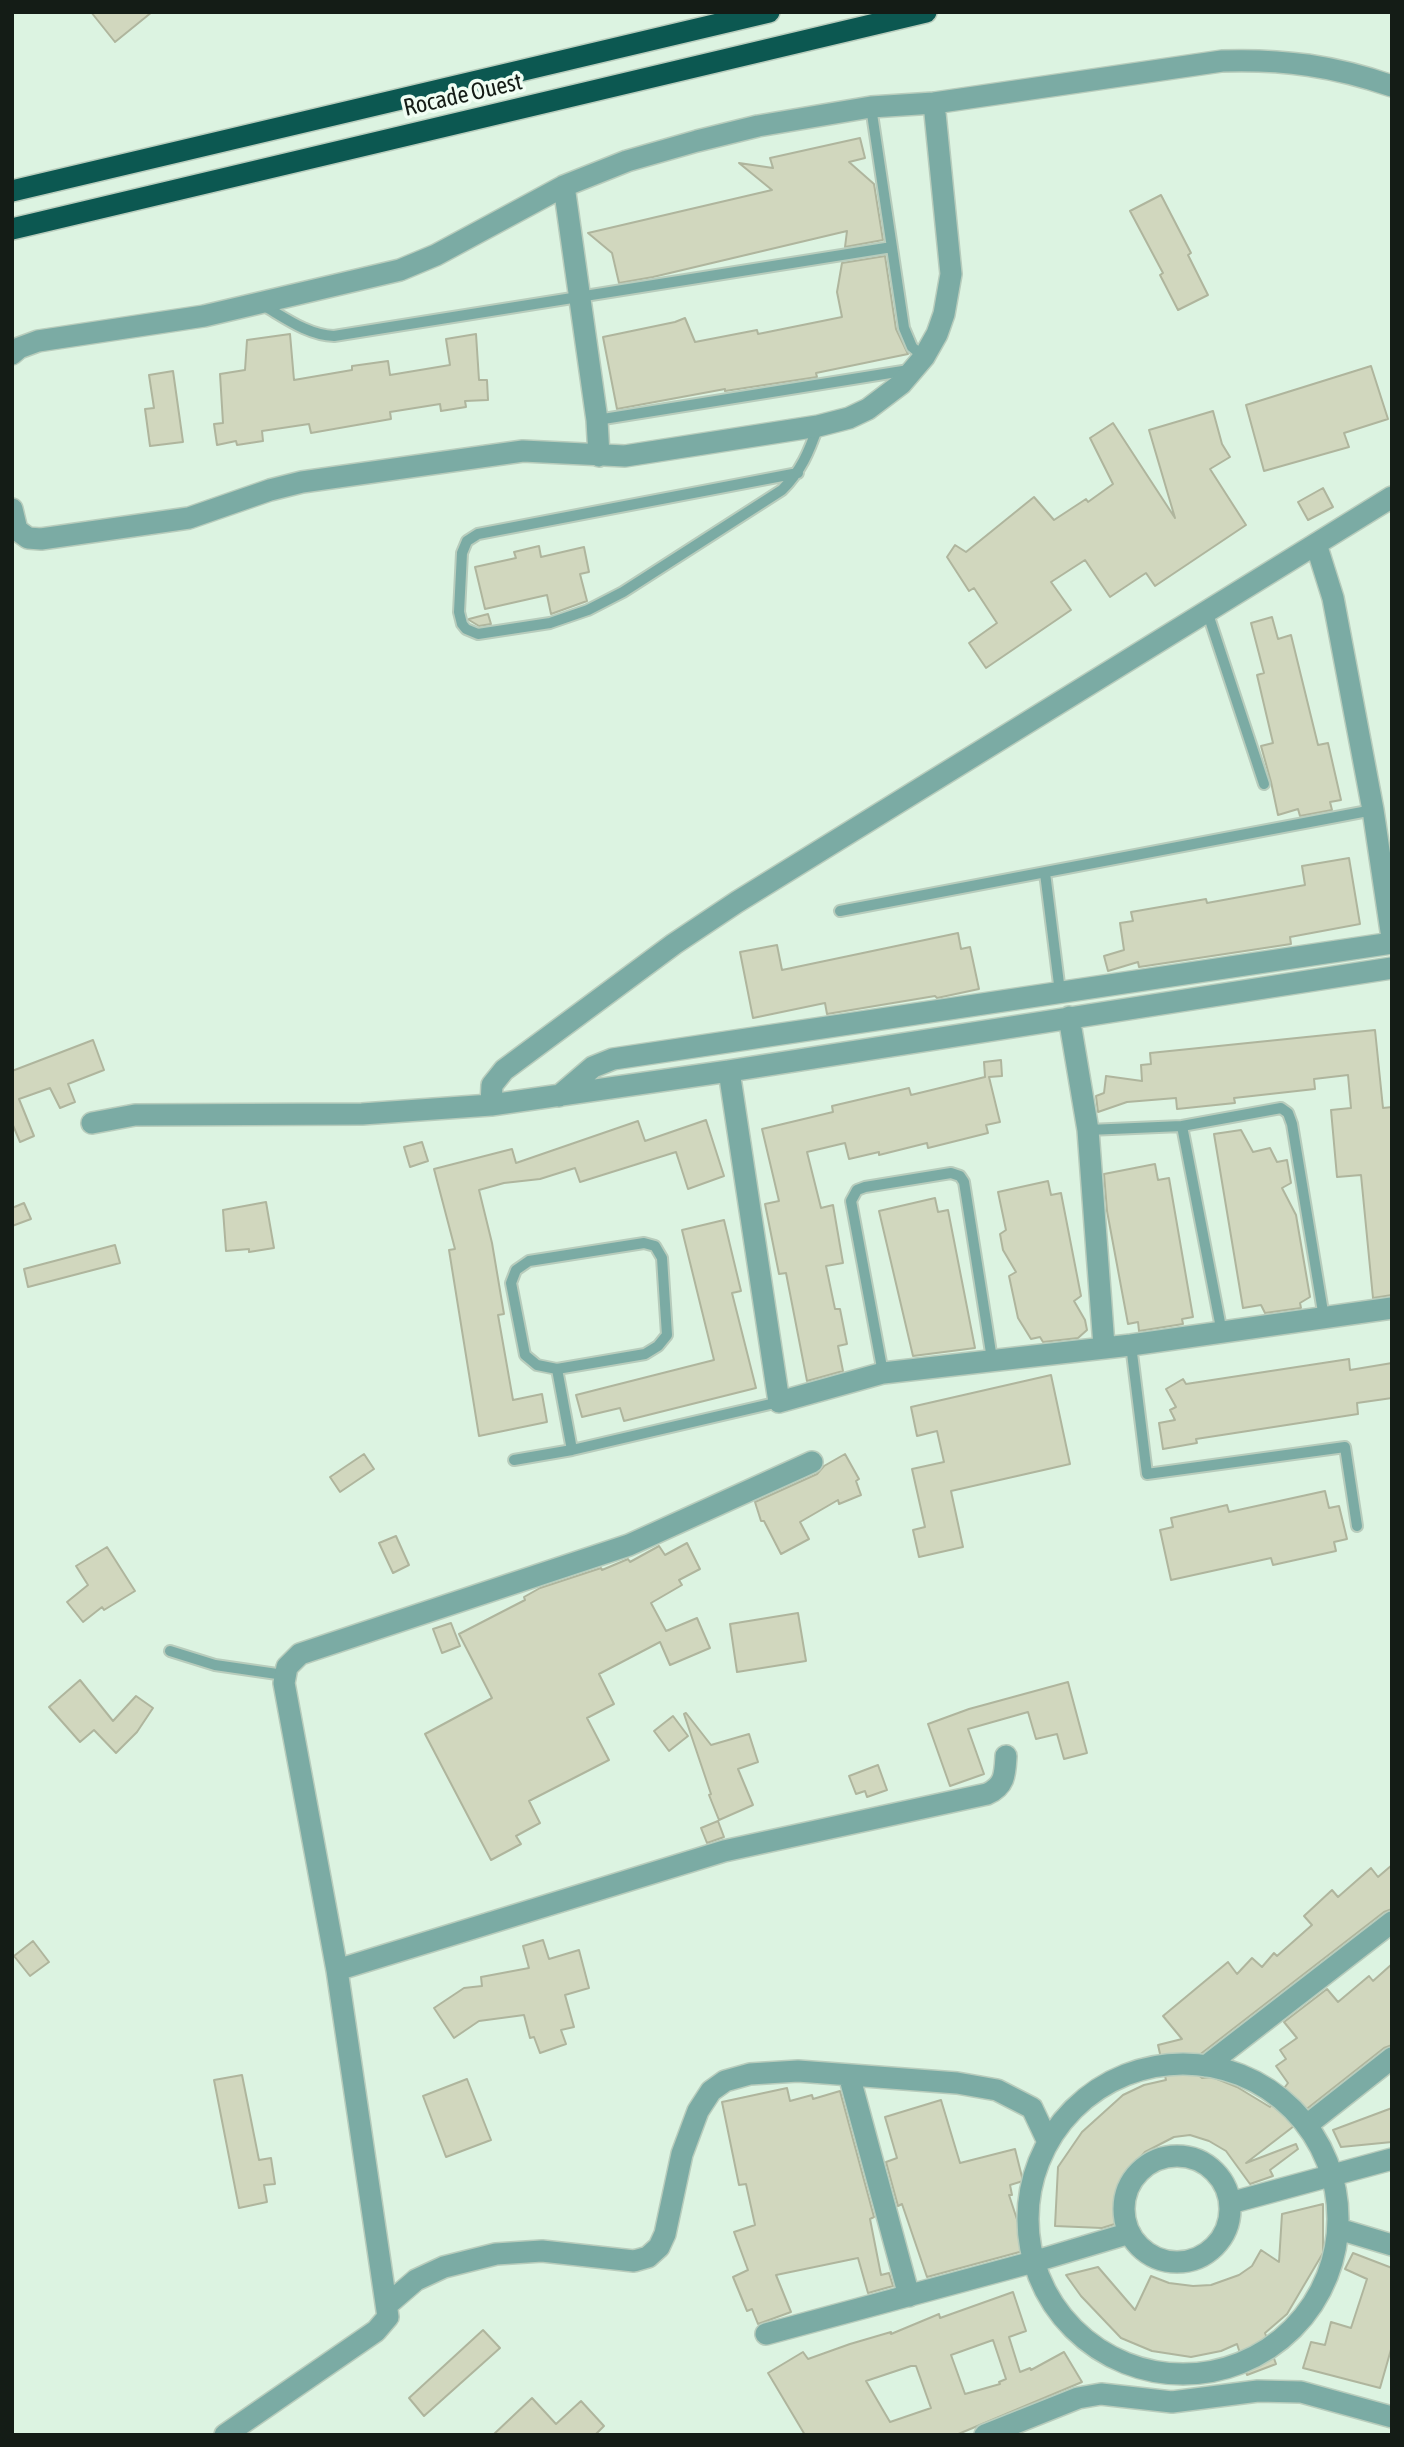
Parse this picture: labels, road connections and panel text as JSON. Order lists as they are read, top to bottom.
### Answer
{
  "streets": {
    "highway": ["Rocade Ouest"]
  }
}
